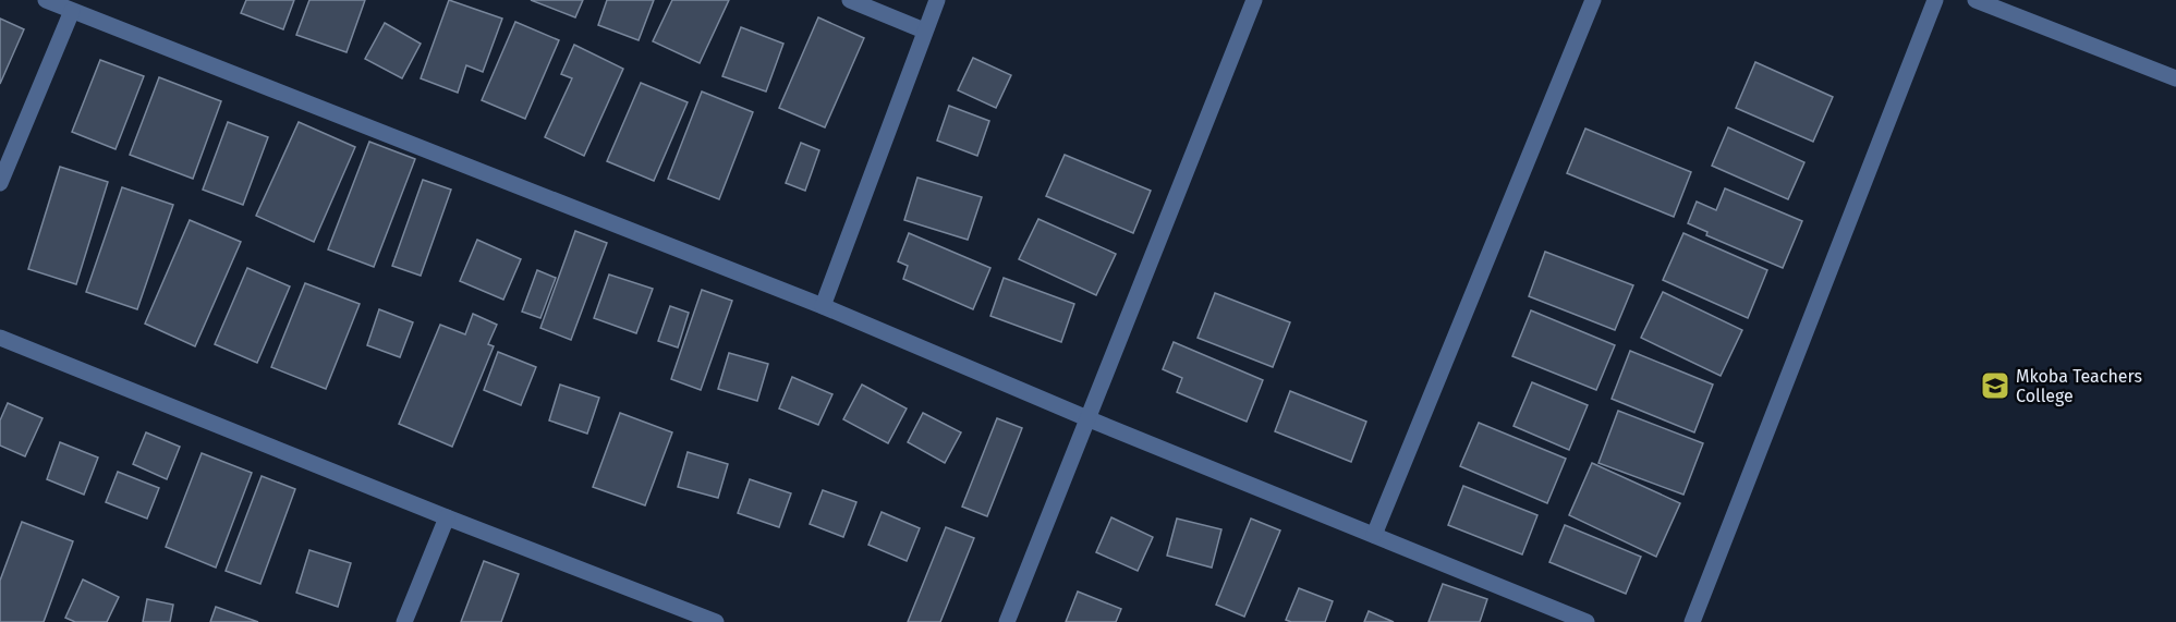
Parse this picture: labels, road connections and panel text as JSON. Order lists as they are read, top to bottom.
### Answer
{
  "places": {
    "school or university": ["Mkoba Teachers College"]
  }
}
